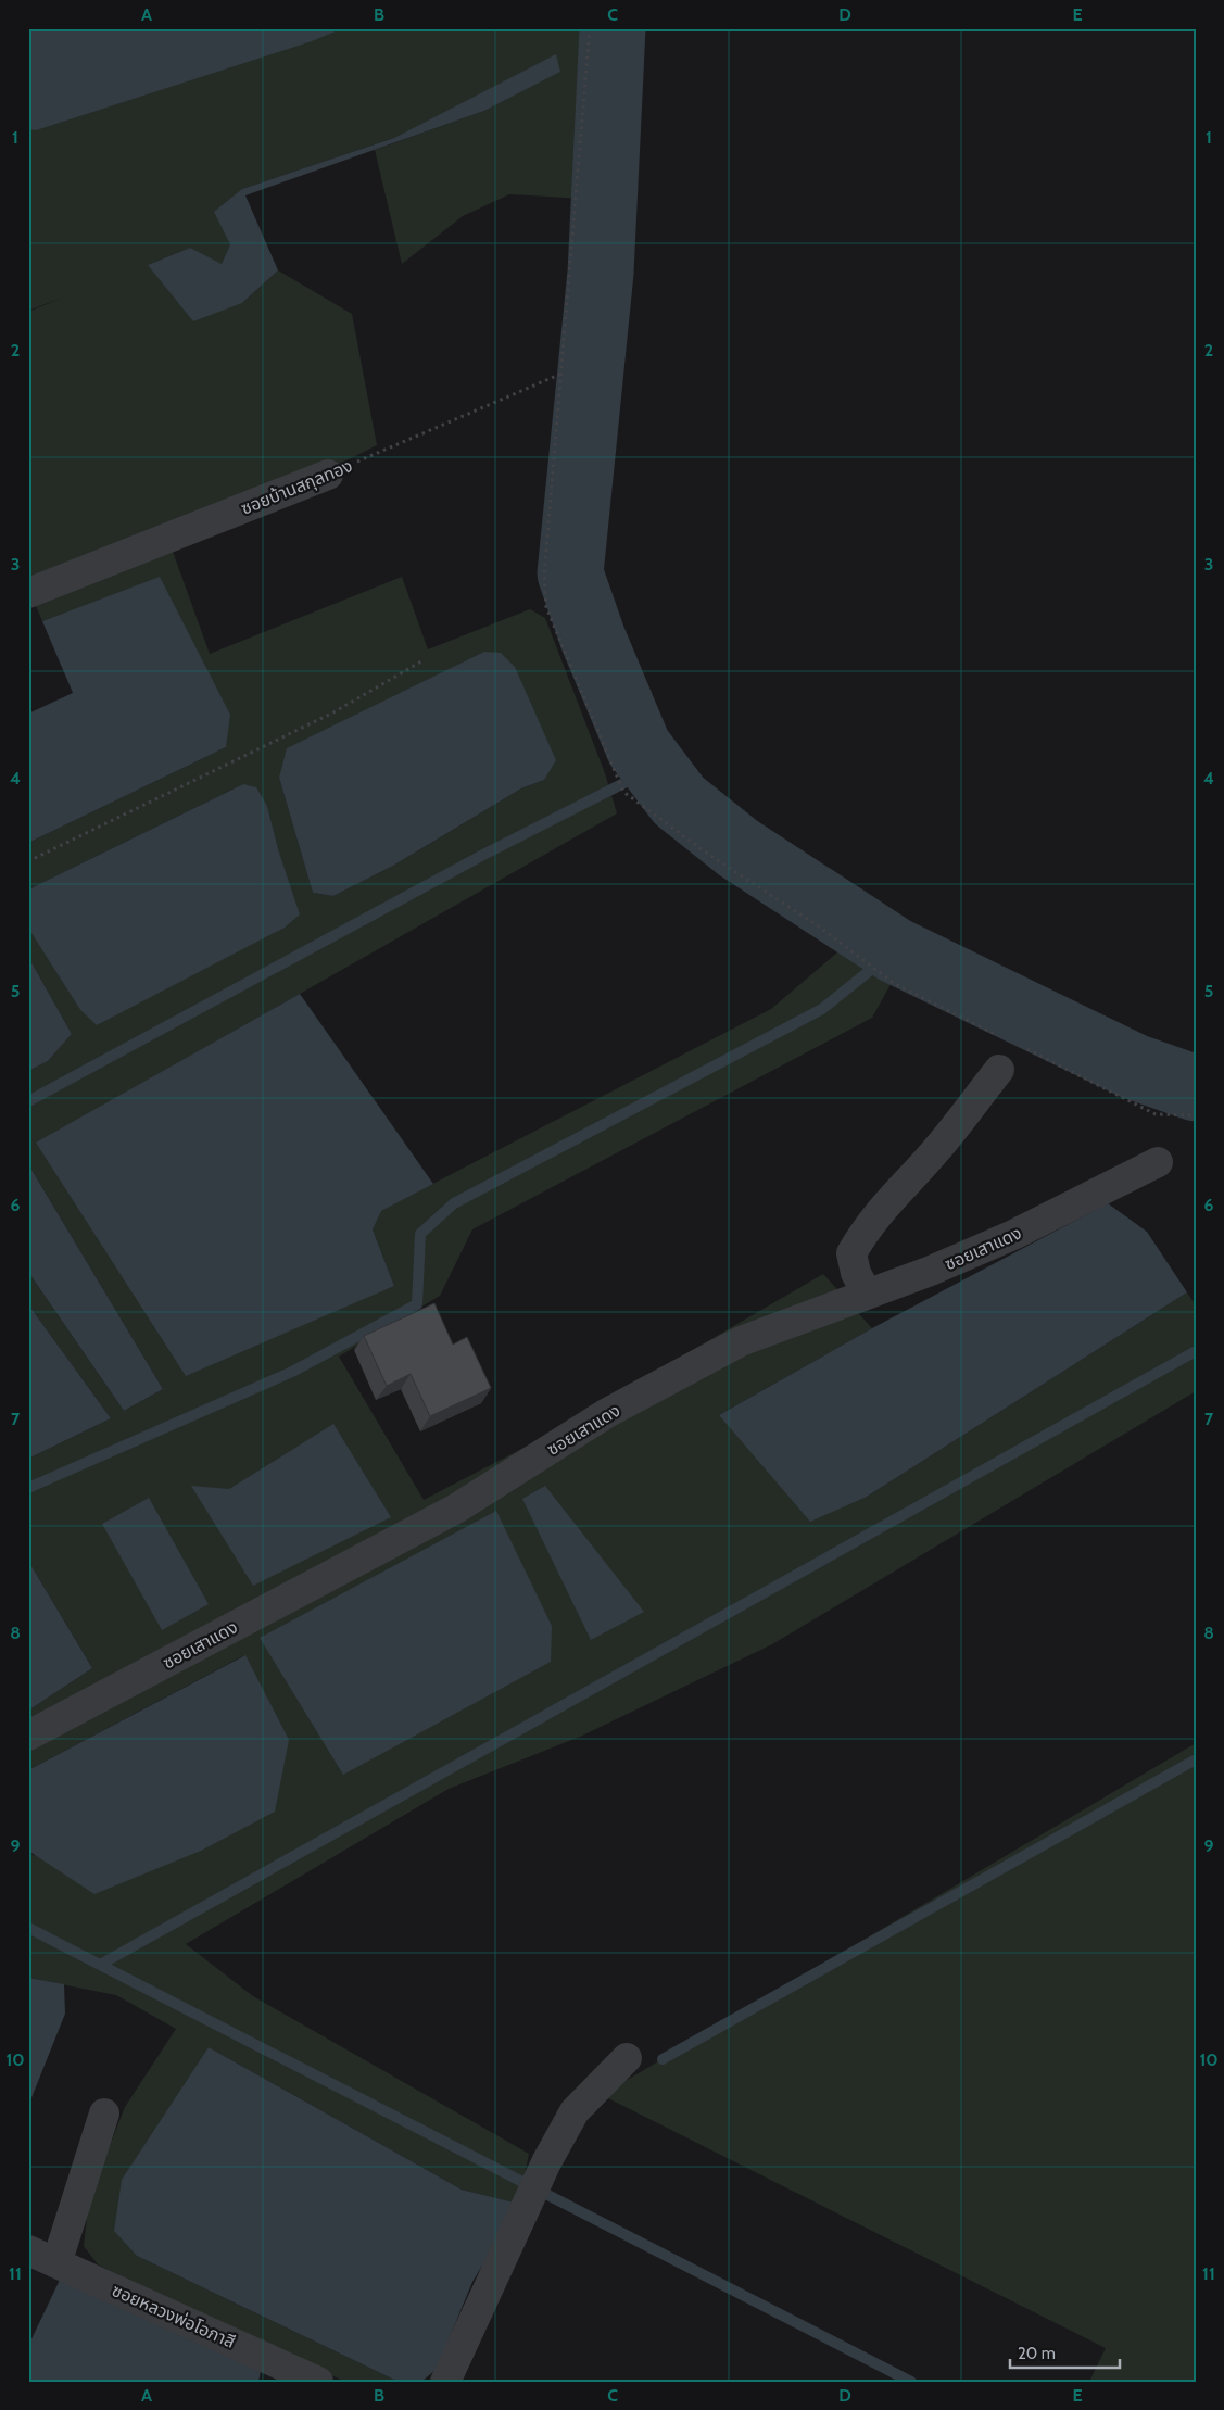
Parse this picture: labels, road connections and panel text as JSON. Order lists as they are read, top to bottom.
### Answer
{
  "streets": {
    "street": ["ซอยบ้านสกุลทอง", "ซอยเสาแดง", "ซอยหลวงพ่อโอภาสี"]
  },
  "scale_bar": "20 m",
  "grid": {
    "columns": [
      "A",
      "B",
      "C",
      "D",
      "E"
    ],
    "rows": [
      "1",
      "2",
      "3",
      "4",
      "5",
      "6",
      "7",
      "8",
      "9",
      "10",
      "11"
    ]
  }
}
